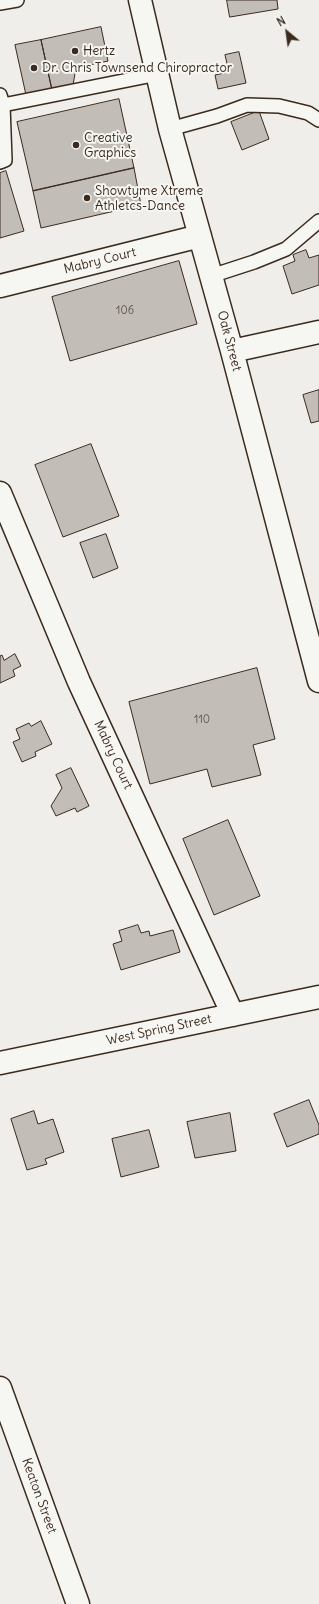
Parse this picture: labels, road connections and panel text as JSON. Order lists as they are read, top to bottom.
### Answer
{
  "streets": {
    "street": [
      "Mabry Court",
      "Oak Street",
      "West Spring Street",
      "Keaton Street"
    ]
  },
  "crossings": [
    ["Mabry Court", "Oak Street"],
    ["Mabry Court", "West Spring Street"]
  ],
  "places": [
    "Hertz",
    "Dr. Chris Townsend Chiropractor",
    "Creative Graphics",
    "Showtyme Xtreme Athletcs-Dance"
  ],
  "house_numbers": ["106", "110"],
  "north": "top left"
}
